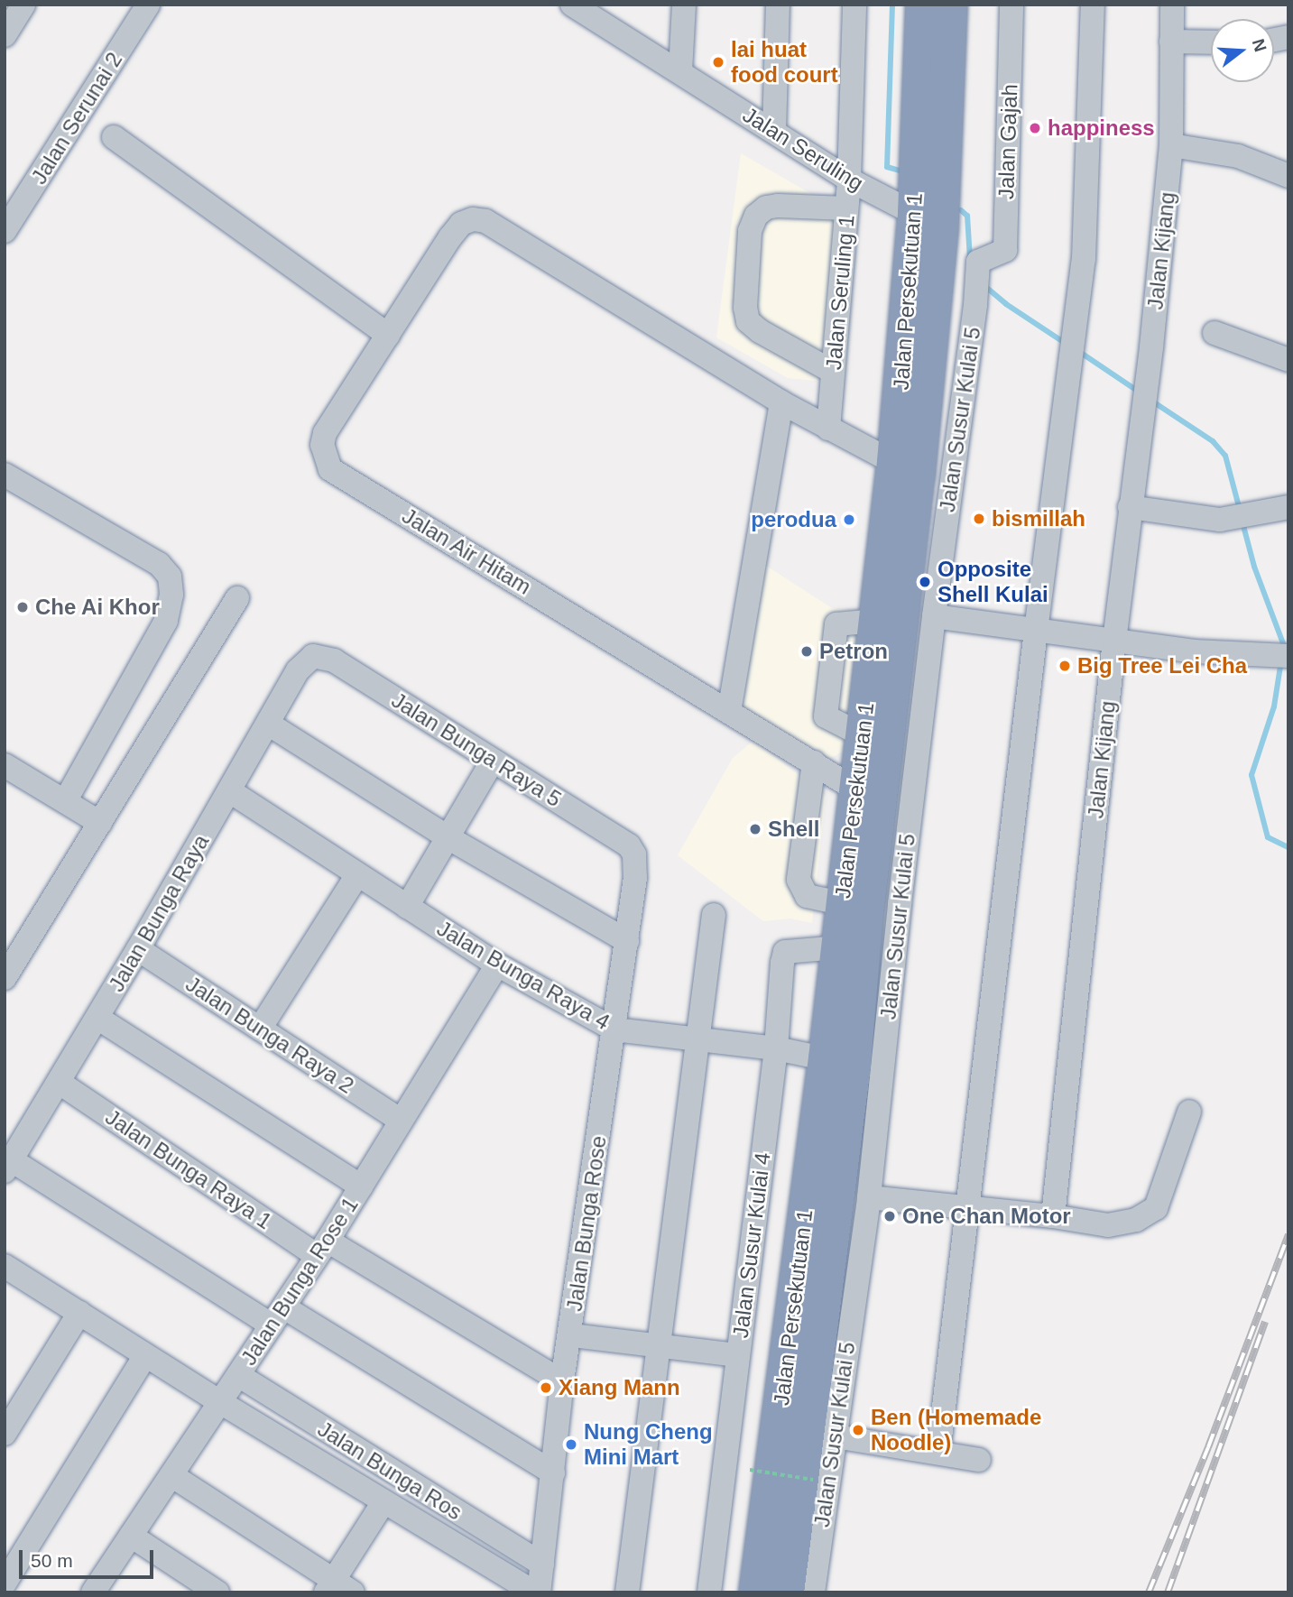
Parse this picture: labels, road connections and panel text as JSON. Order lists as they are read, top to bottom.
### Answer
{
  "streets": {
    "highway": ["Jalan Persekutuan 1"],
    "street": [
      "Jalan Serunai 2",
      "Jalan Gajah",
      "Jalan Seruling",
      "Jalan Kijang",
      "Jalan Seruling 1",
      "Jalan Susur Kulai 5",
      "Jalan Air Hitam",
      "Jalan Bunga Raya 5",
      "Jalan Bunga Raya",
      "Jalan Bunga Raya 4",
      "Jalan Bunga Raya 2",
      "Jalan Bunga Raya 1",
      "Jalan Bunga Rose",
      "Jalan Susur Kulai 4",
      "Jalan Bunga Rose 1",
      "Jalan Bunga Ros"
    ]
  },
  "crossings": [
    ["Jalan Gajah", "Jalan Susur Kulai 5"],
    ["Jalan Seruling", "Jalan Persekutuan 1"],
    ["Jalan Seruling", "Jalan Seruling 1"],
    ["Jalan Persekutuan 1", "Jalan Air Hitam"],
    ["Jalan Persekutuan 1", "Jalan Bunga Raya 4"],
    ["Jalan Persekutuan 1", "Jalan Susur Kulai 4"],
    ["Jalan Seruling 1", "Jalan Air Hitam"],
    ["Jalan Bunga Raya 5", "Jalan Bunga Raya"],
    ["Jalan Bunga Raya 5", "Jalan Bunga Rose"],
    ["Jalan Bunga Raya", "Jalan Bunga Raya 4"],
    ["Jalan Bunga Raya", "Jalan Bunga Raya 2"],
    ["Jalan Bunga Raya", "Jalan Bunga Raya 1"],
    ["Jalan Bunga Raya 4", "Jalan Bunga Rose"],
    ["Jalan Bunga Raya 4", "Jalan Susur Kulai 4"],
    ["Jalan Bunga Raya 4", "Jalan Bunga Rose 1"],
    ["Jalan Bunga Raya 2", "Jalan Bunga Rose 1"],
    ["Jalan Bunga Raya 1", "Jalan Bunga Rose"],
    ["Jalan Bunga Raya 1", "Jalan Bunga Rose 1"],
    ["Jalan Bunga Rose", "Jalan Bunga Rose 1"],
    ["Jalan Bunga Rose", "Jalan Bunga Ros"],
    ["Jalan Bunga Rose 1", "Jalan Bunga Ros"]
  ],
  "places": [
    "lai huat food court",
    "happiness",
    "bismillah",
    "perodua",
    "Opposite Shell Kulai",
    "Che Ai Khor",
    "Petron",
    "Big Tree Lei Cha",
    "Shell",
    "One Chan Motor",
    "Xiang Mann",
    "Ben (Homemade Noodle)",
    "Nung Cheng Mini Mart"
  ],
  "scale_bar": "50 m",
  "north": "right"
}
